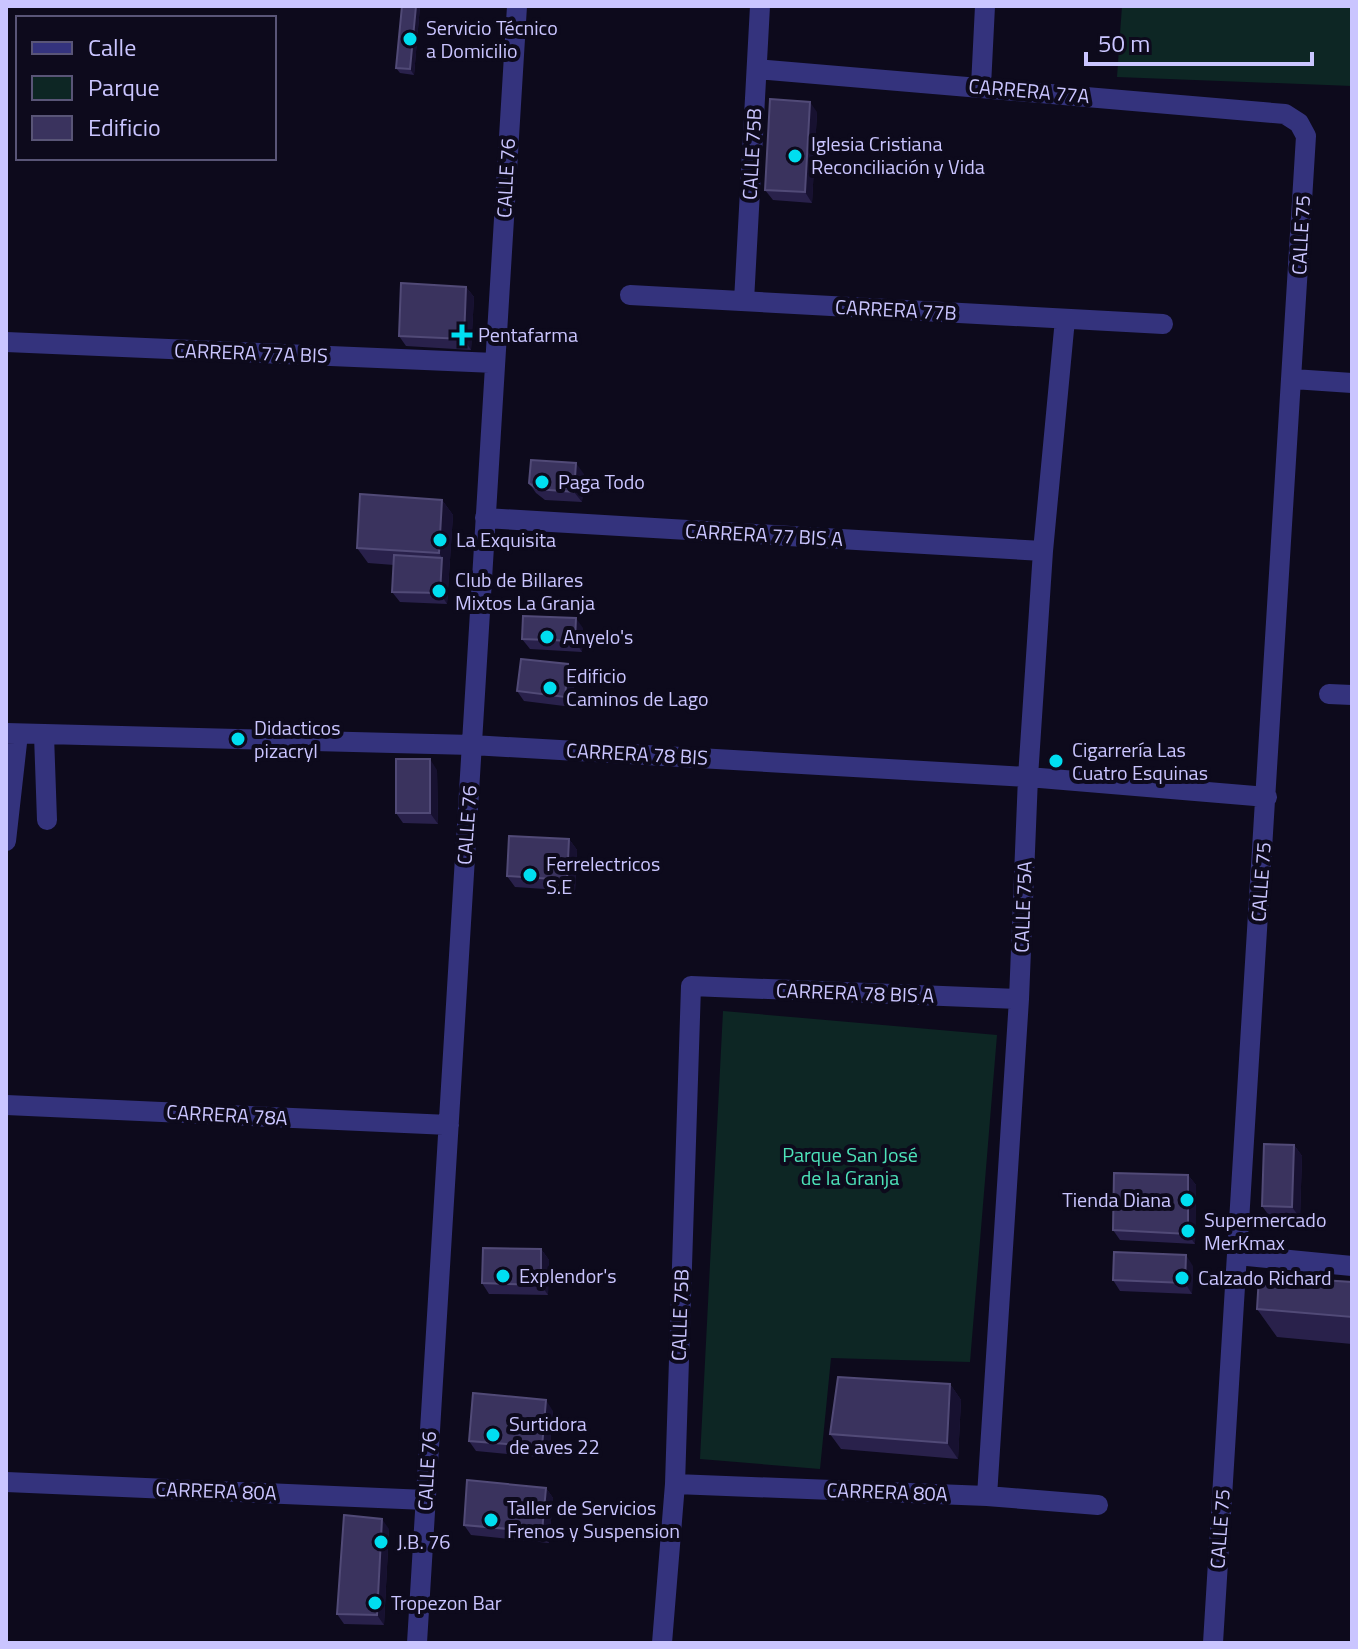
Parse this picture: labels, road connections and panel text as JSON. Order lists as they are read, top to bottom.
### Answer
{
  "streets": {
    "street": [
      "CARRERA 77A",
      "CALLE 75B",
      "CALLE 76",
      "CALLE 75",
      "CARRERA 77B",
      "CARRERA 77A BIS",
      "CARRERA 77 BIS A",
      "CARRERA 78 BIS",
      "CALLE 75A",
      "CARRERA 78 BIS A",
      "CARRERA 78A",
      "CARRERA 80A"
    ]
  },
  "crossings": [
    ["CARRERA 77A", "CALLE 75B"],
    ["CARRERA 77A", "CALLE 75"],
    ["CALLE 75B", "CARRERA 77B"],
    ["CALLE 75B", "CARRERA 78 BIS A"],
    ["CALLE 75B", "CARRERA 80A"],
    ["CALLE 76", "CARRERA 77A BIS"],
    ["CALLE 76", "CARRERA 77 BIS A"],
    ["CALLE 76", "CARRERA 78 BIS"],
    ["CALLE 76", "CARRERA 78A"],
    ["CALLE 76", "CARRERA 80A"],
    ["CALLE 75", "CARRERA 78 BIS"],
    ["CARRERA 77B", "CALLE 75A"],
    ["CARRERA 77 BIS A", "CALLE 75A"],
    ["CARRERA 78 BIS", "CALLE 75A"],
    ["CALLE 75A", "CARRERA 78 BIS A"],
    ["CALLE 75A", "CARRERA 80A"]
  ],
  "parks": ["Parque San José de la Granja"],
  "places": {
    "other": [
      "Servicio Técnico a Domicilio",
      "Iglesia Cristiana Reconciliación y Vida",
      "Paga Todo",
      "La Exquisita",
      "Club de Billares Mixtos La Granja",
      "Anyelo's",
      "Edificio Caminos de Lago",
      "Didacticos pizacryl",
      "Cigarrería Las Cuatro Esquinas",
      "Ferrelectricos S.E",
      "Tienda Diana",
      "Supermercado MerKmax",
      "Explendor's",
      "Calzado Richard",
      "Surtidora de aves 22",
      "Taller de Servicios Frenos y Suspension",
      "J.B. 76",
      "Tropezon Bar"
    ],
    "health": ["Pentafarma"]
  },
  "legend": ["Calle", "Parque", "Edificio"],
  "scale_bar": "50 m"
}
